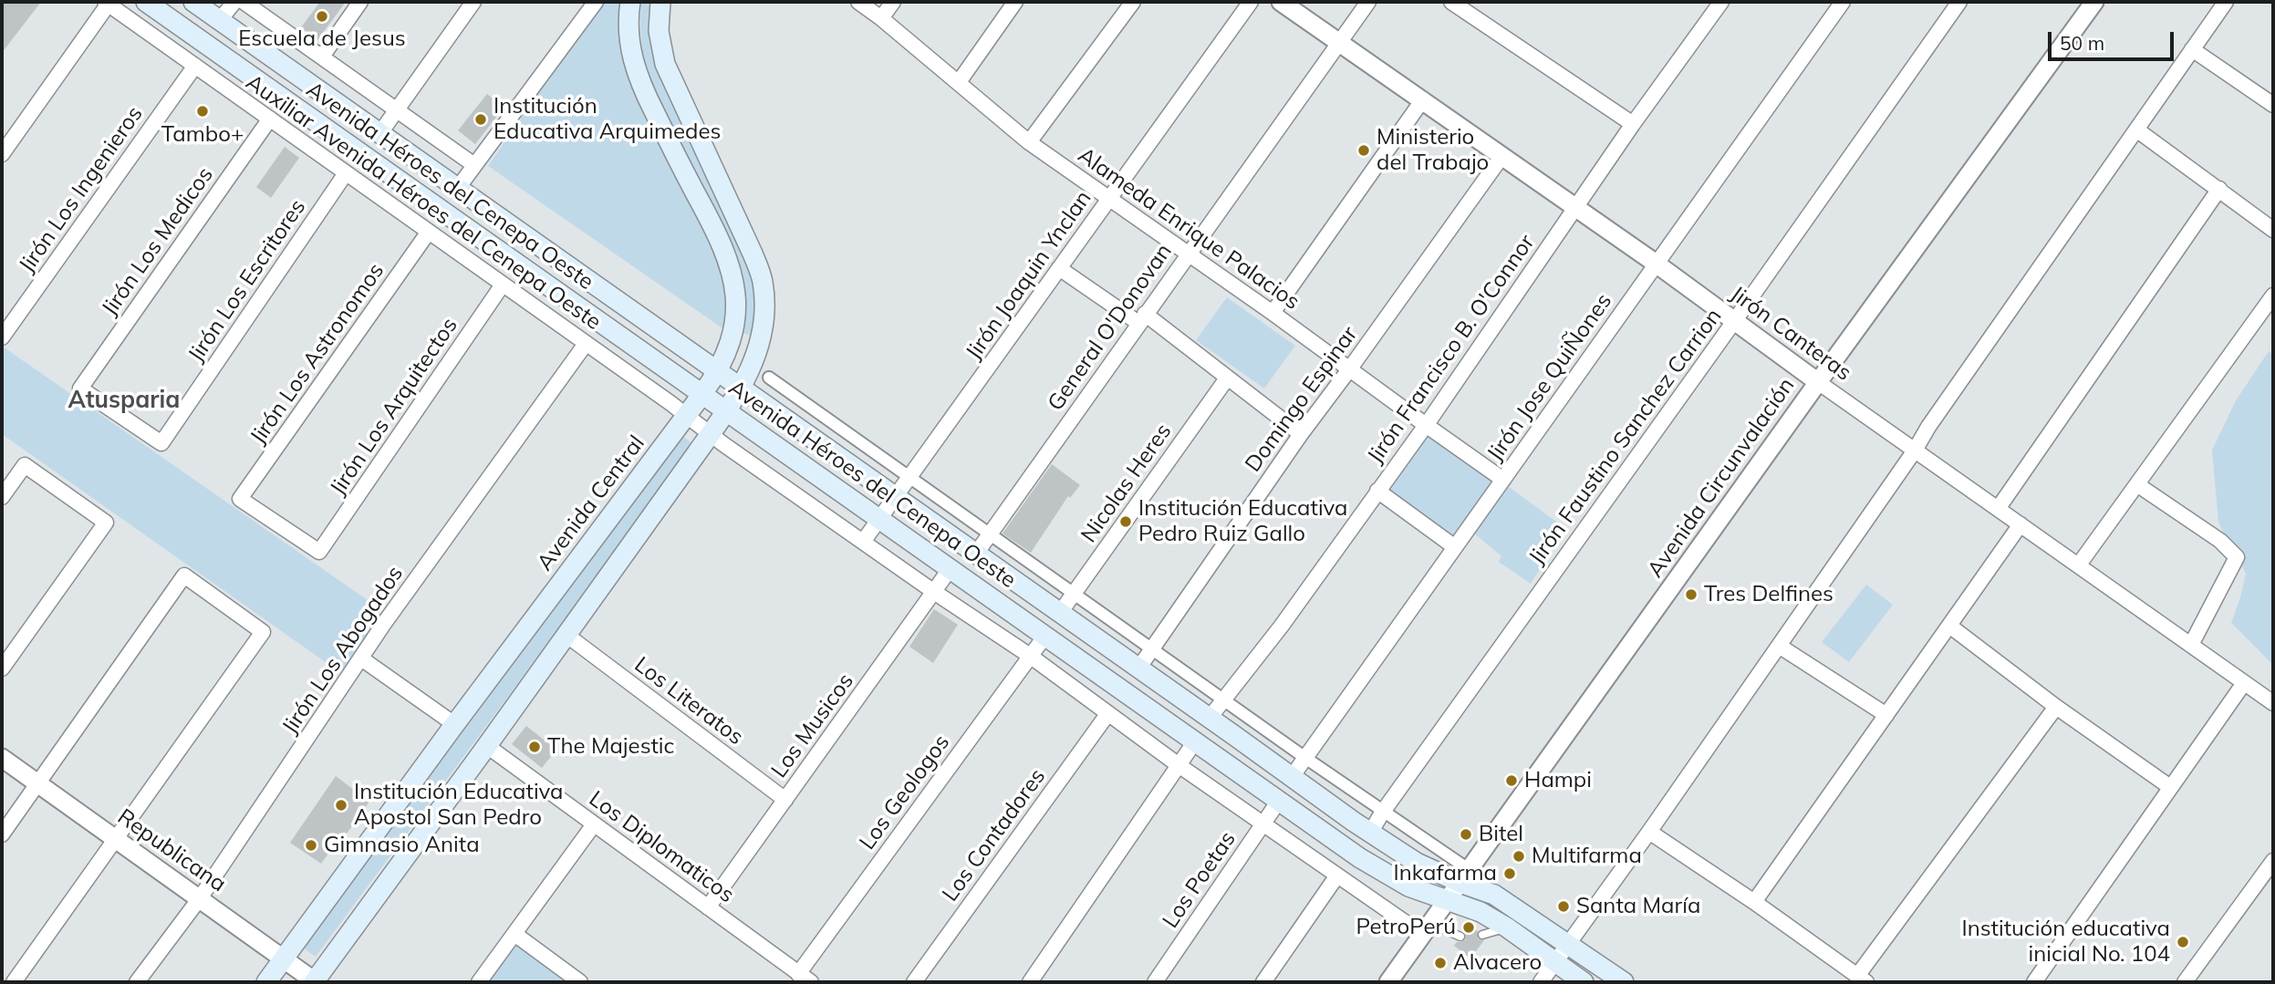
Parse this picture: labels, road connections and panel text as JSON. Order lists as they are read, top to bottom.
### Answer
{
  "streets": {
    "main road": ["Avenida Héroes del Cenepa Oeste", "Avenida Central"],
    "street": [
      "Jirón Los Ingenieros",
      "Auxiliar Avenida Héroes del Cenepa Oeste",
      "Alameda Enrique Palacios",
      "Jirón Los Medicos",
      "Jirón Joaquin Ynclan",
      "Jirón Los Escritores",
      "General O'Donovan",
      "Jirón Canteras",
      "Jirón Francisco B. O'Connor",
      "Jirón Los Astronomos",
      "Jirón Jose QuiÑones",
      "Domingo Espinar",
      "Jirón Los Arquitectos",
      "Jirón Faustino Sanchez Carrion",
      "Avenida Circunvalación",
      "Nicolas Heres",
      "Jirón Los Abogados",
      "Los Literatos",
      "Los Musicos",
      "Los Geologos",
      "Los Contadores",
      "Los Diplomaticos",
      "Republicana",
      "Los Poetas"
    ]
  },
  "crossings": [
    ["Avenida Héroes del Cenepa Oeste", "Jirón Joaquin Ynclan"],
    ["Avenida Héroes del Cenepa Oeste", "General O'Donovan"],
    ["Avenida Héroes del Cenepa Oeste", "Jirón Francisco B. O'Connor"],
    ["Avenida Héroes del Cenepa Oeste", "Jirón Jose QuiÑones"],
    ["Avenida Héroes del Cenepa Oeste", "Domingo Espinar"],
    ["Avenida Héroes del Cenepa Oeste", "Jirón Faustino Sanchez Carrion"],
    ["Avenida Héroes del Cenepa Oeste", "Avenida Circunvalación"],
    ["Avenida Héroes del Cenepa Oeste", "Nicolas Heres"],
    ["Avenida Héroes del Cenepa Oeste", "Avenida Central"],
    ["Avenida Héroes del Cenepa Oeste", "Los Musicos"],
    ["Avenida Héroes del Cenepa Oeste", "Los Geologos"],
    ["Avenida Héroes del Cenepa Oeste", "Los Poetas"],
    ["Jirón Los Ingenieros", "Auxiliar Avenida Héroes del Cenepa Oeste"],
    ["Auxiliar Avenida Héroes del Cenepa Oeste", "Jirón Los Medicos"],
    ["Auxiliar Avenida Héroes del Cenepa Oeste", "Jirón Joaquin Ynclan"],
    ["Auxiliar Avenida Héroes del Cenepa Oeste", "Jirón Los Escritores"],
    ["Auxiliar Avenida Héroes del Cenepa Oeste", "Jirón Los Astronomos"],
    ["Auxiliar Avenida Héroes del Cenepa Oeste", "Jirón Los Arquitectos"],
    ["Auxiliar Avenida Héroes del Cenepa Oeste", "Avenida Circunvalación"],
    ["Auxiliar Avenida Héroes del Cenepa Oeste", "Avenida Central"],
    ["Auxiliar Avenida Héroes del Cenepa Oeste", "Jirón Los Abogados"],
    ["Auxiliar Avenida Héroes del Cenepa Oeste", "Los Musicos"],
    ["Auxiliar Avenida Héroes del Cenepa Oeste", "Los Geologos"],
    ["Auxiliar Avenida Héroes del Cenepa Oeste", "Los Contadores"],
    ["Auxiliar Avenida Héroes del Cenepa Oeste", "Los Poetas"],
    ["Alameda Enrique Palacios", "Jirón Joaquin Ynclan"],
    ["Alameda Enrique Palacios", "General O'Donovan"],
    ["Alameda Enrique Palacios", "Jirón Francisco B. O'Connor"],
    ["Alameda Enrique Palacios", "Jirón Jose QuiÑones"],
    ["Alameda Enrique Palacios", "Domingo Espinar"],
    ["Jirón Los Medicos", "Jirón Los Escritores"],
    ["General O'Donovan", "Jirón Canteras"],
    ["Jirón Canteras", "Jirón Francisco B. O'Connor"],
    ["Jirón Canteras", "Jirón Jose QuiÑones"],
    ["Jirón Canteras", "Domingo Espinar"],
    ["Jirón Canteras", "Jirón Faustino Sanchez Carrion"],
    ["Jirón Canteras", "Avenida Circunvalación"],
    ["Jirón Los Astronomos", "Jirón Los Arquitectos"],
    ["Avenida Central", "Republicana"],
    ["Jirón Los Abogados", "Republicana"],
    ["Los Literatos", "Los Musicos"],
    ["Los Musicos", "Los Diplomaticos"],
    ["Los Geologos", "Los Diplomaticos"]
  ],
  "districts": ["Atusparia"],
  "places": [
    "Escuela de Jesus",
    "Tambo+",
    "Institución Educativa Arquimedes",
    "Ministerio del Trabajo",
    "Institución Educativa Pedro Ruiz Gallo",
    "Tres Delfines",
    "The Majestic",
    "Hampi",
    "Institución Educativa Apostol San Pedro",
    "Bitel",
    "Gimnasio Anita",
    "Multifarma",
    "Inkafarma",
    "Santa María",
    "PetroPerú",
    "Institución educativa inicial No. 104",
    "Alvacero"
  ],
  "scale_bar": "50 m"
}
